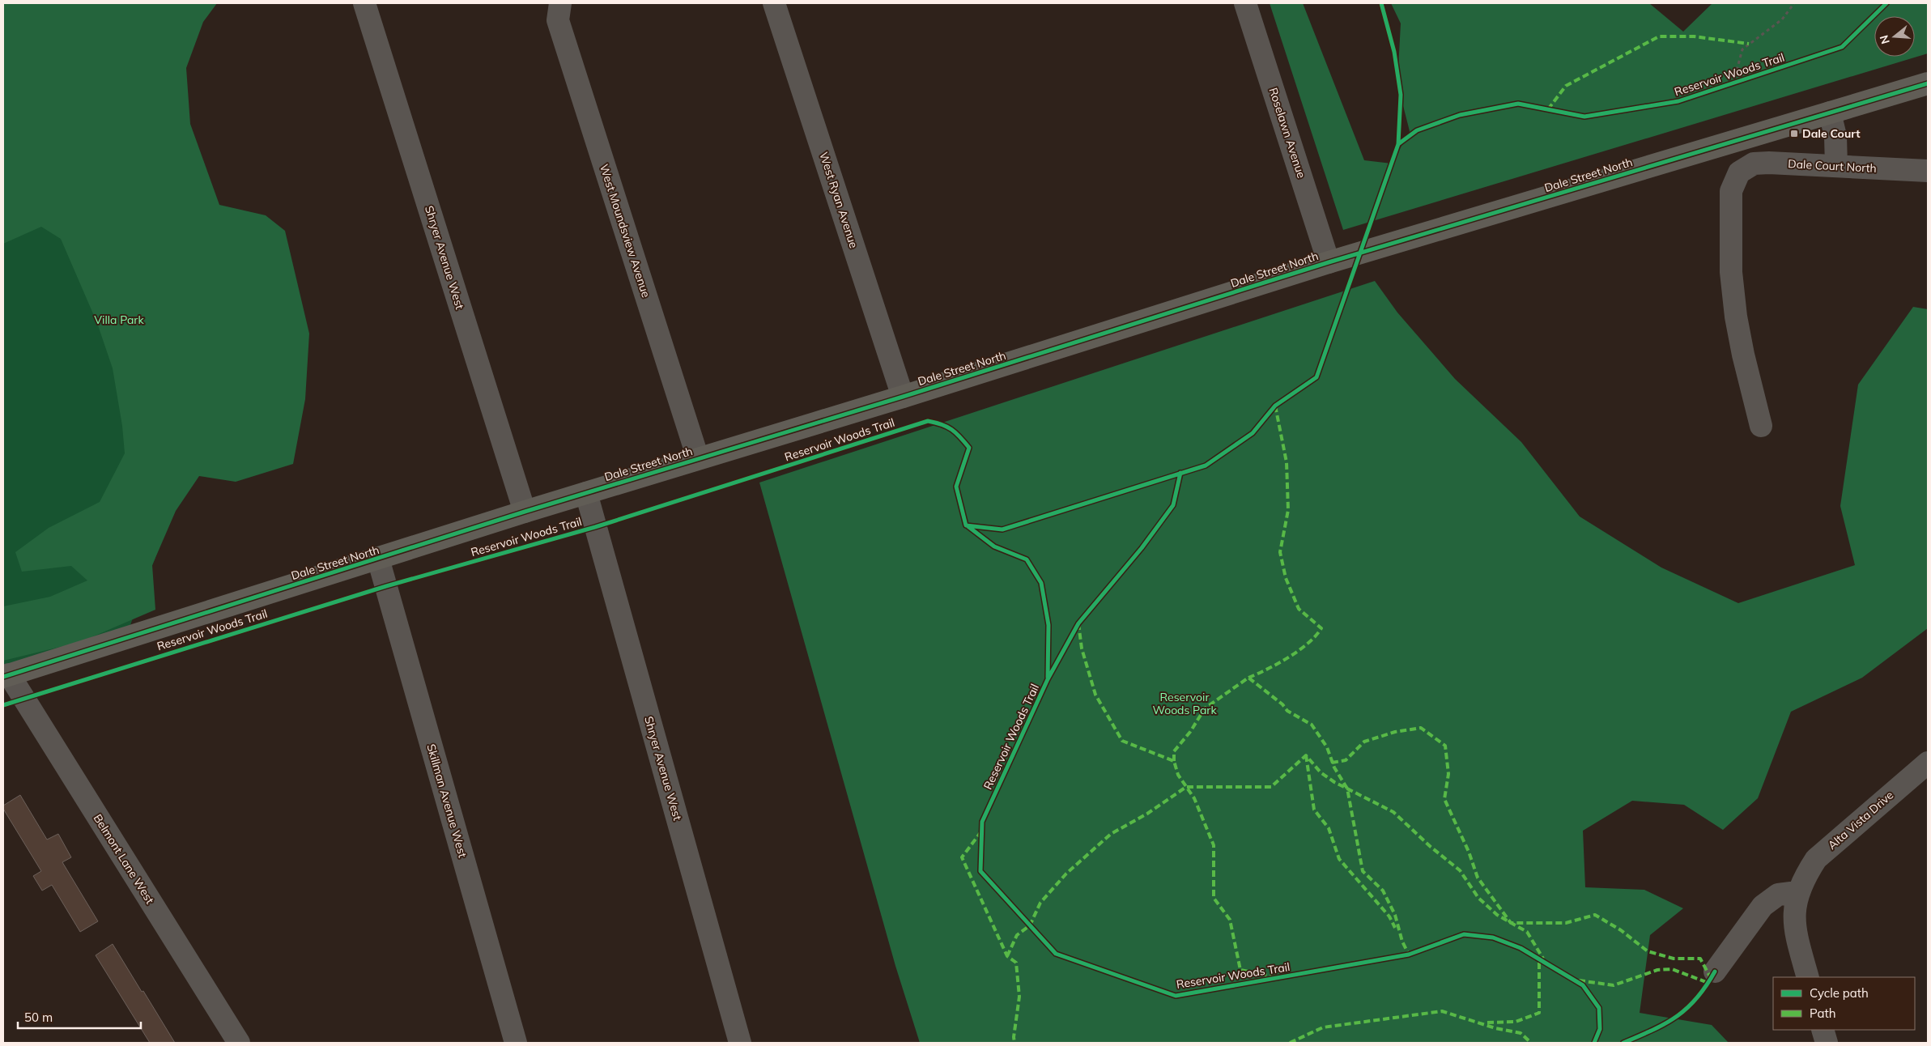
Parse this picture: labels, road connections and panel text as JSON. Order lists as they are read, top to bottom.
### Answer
{
  "streets": {
    "main road": ["Dale Street North"],
    "street": [
      "Roselawn Avenue",
      "Dale Court North",
      "West Ryan Avenue",
      "West Moundsview Avenue",
      "Shryer Avenue West",
      "Skillman Avenue West",
      "Alta Vista Drive",
      "Belmont Lane West"
    ],
    "cycle path": ["Reservoir Woods Trail"]
  },
  "crossings": [
    ["Roselawn Avenue", "Dale Street North"],
    ["Dale Street North", "West Ryan Avenue"],
    ["Dale Street North", "West Moundsview Avenue"],
    ["Dale Street North", "Shryer Avenue West"],
    ["Dale Street North", "Skillman Avenue West"],
    ["Dale Street North", "Belmont Lane West"]
  ],
  "parks": ["Villa Park", "Reservoir Woods Park"],
  "places": {
    "transit": ["Dale Court"]
  },
  "legend": ["Cycle path", "Path"],
  "scale_bar": "50 m",
  "north": "left"
}
